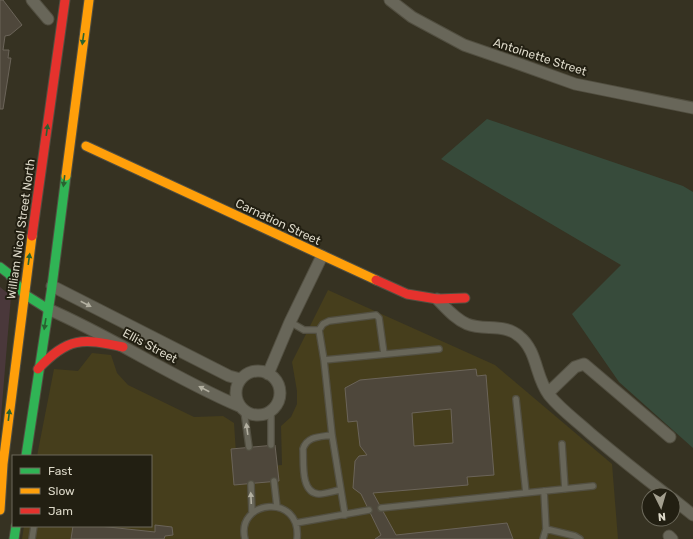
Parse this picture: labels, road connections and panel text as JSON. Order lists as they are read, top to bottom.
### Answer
{
  "streets": {
    "main road": ["Carnation Street", "William Nicol Street North"],
    "street": ["Antoinette Street", "Ellis Street"]
  },
  "legend": ["Fast", "Slow", "Jam"],
  "north": "bottom"
}
